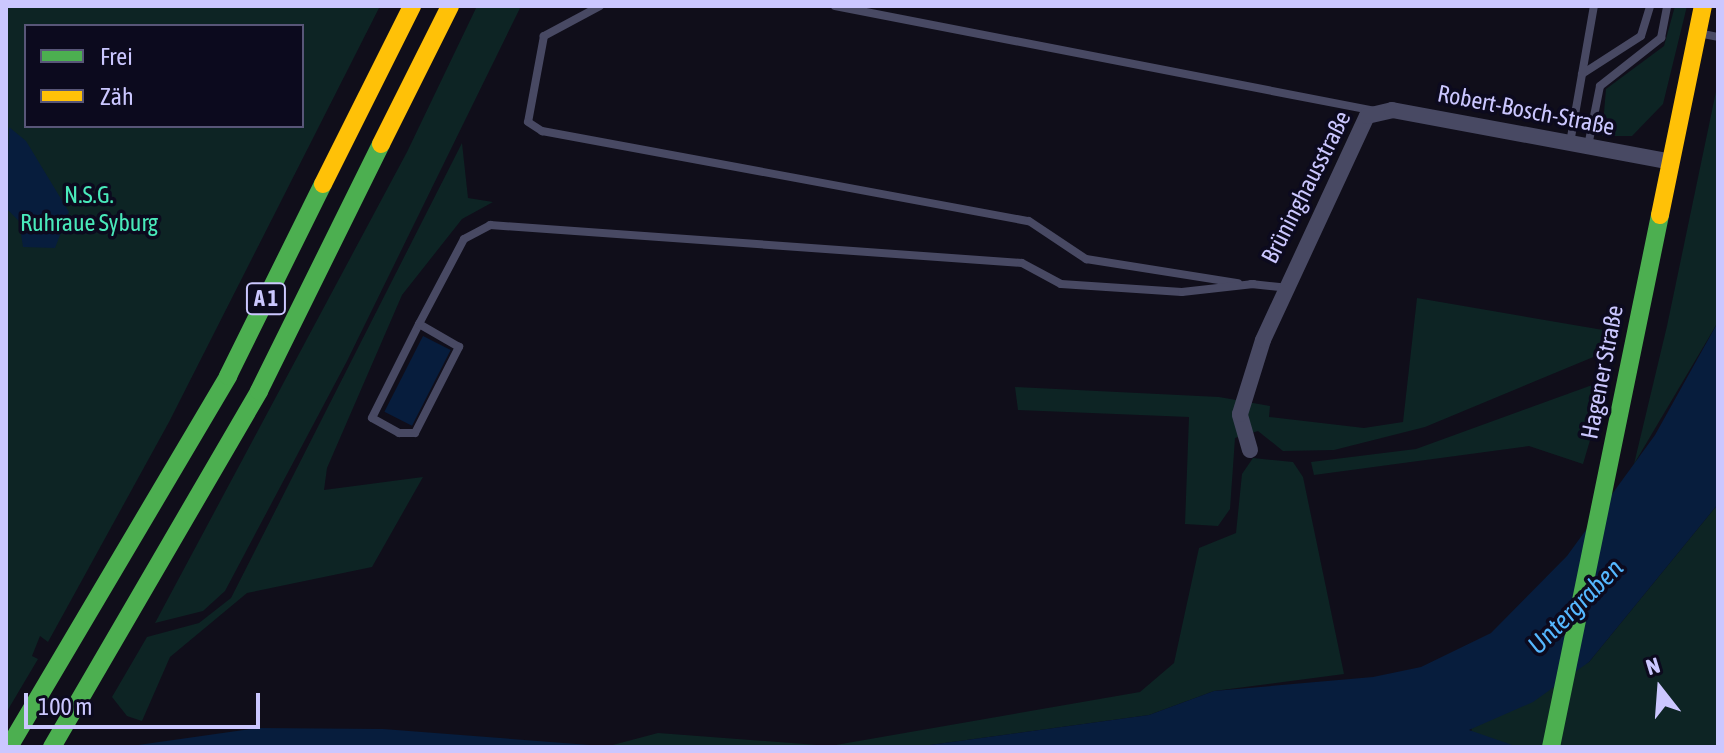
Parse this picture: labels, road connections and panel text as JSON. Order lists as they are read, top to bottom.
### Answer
{
  "streets": {
    "main road": ["A 1", "Hagener Straße"],
    "street": ["Robert-Bosch-Straße", "Brüninghausstraße"]
  },
  "crossings": [
    ["Robert-Bosch-Straße", "Brüninghausstraße"],
    ["Robert-Bosch-Straße", "Hagener Straße"]
  ],
  "water": ["Untergraben"],
  "parks": ["N.S.G. Ruhraue Syburg"],
  "legend": ["Frei", "Zäh"],
  "scale_bar": "100 m",
  "north": "top"
}
